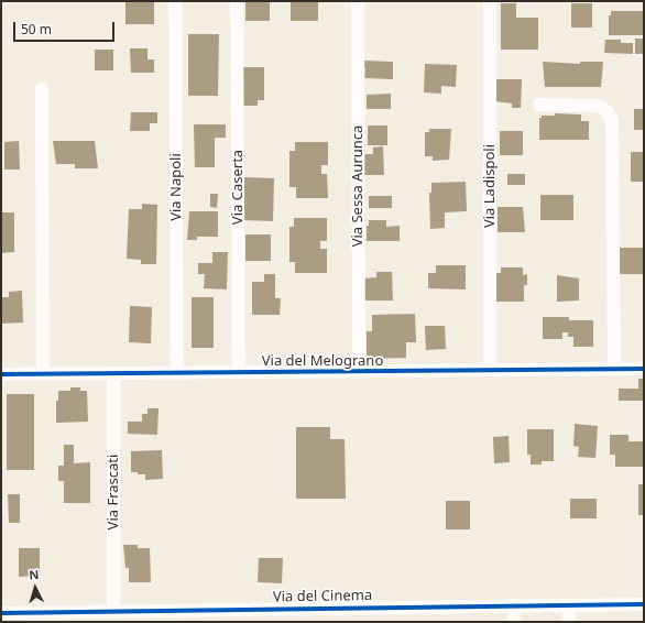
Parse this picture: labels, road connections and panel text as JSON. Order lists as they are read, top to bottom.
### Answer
{
  "streets": {
    "street": [
      "Via Sessa Aurunca",
      "Via Ladispoli",
      "Via Napoli",
      "Via Caserta",
      "Via del Melograno",
      "Via Frascati",
      "Via del Cinema"
    ]
  },
  "crossings": [
    ["Via Sessa Aurunca", "Via del Melograno"],
    ["Via Ladispoli", "Via del Melograno"],
    ["Via Napoli", "Via del Melograno"],
    ["Via Caserta", "Via del Melograno"],
    ["Via del Melograno", "Via Frascati"],
    ["Via Frascati", "Via del Cinema"]
  ],
  "scale_bar": "50 m",
  "north": "top"
}
